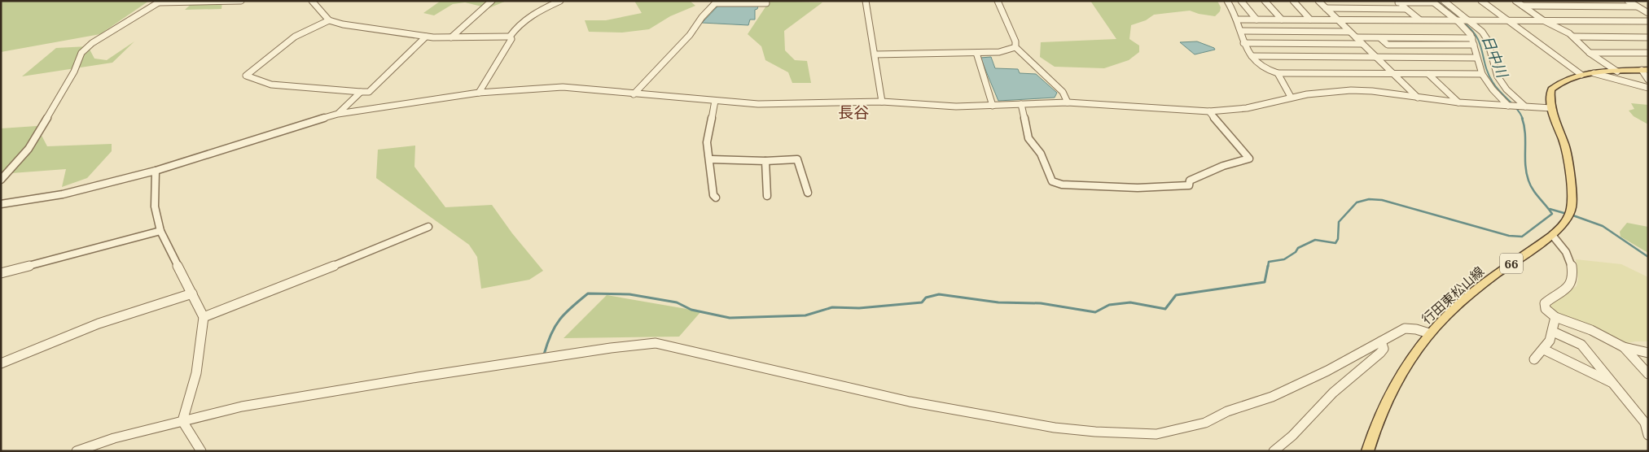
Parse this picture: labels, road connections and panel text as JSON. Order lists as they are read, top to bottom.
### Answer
{
  "streets": {
    "main road": ["66", "行田東松山線"]
  },
  "districts": ["長谷"],
  "water": ["日中川"]
}
